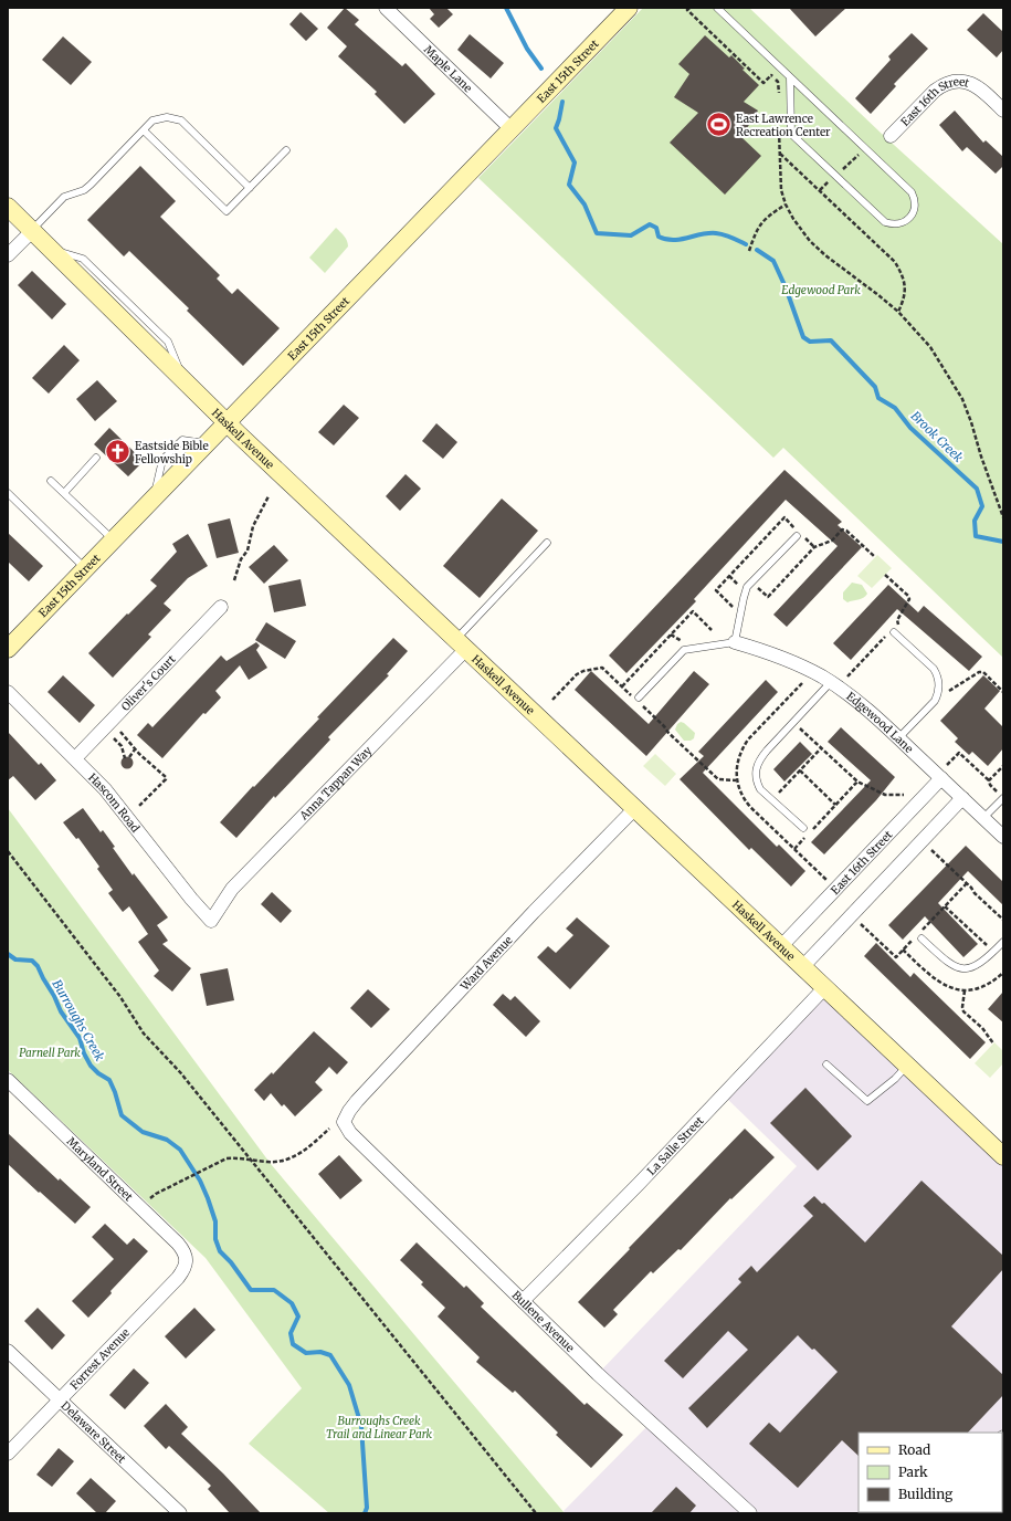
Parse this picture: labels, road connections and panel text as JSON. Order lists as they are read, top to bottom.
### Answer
{
  "streets": {
    "main road": ["East 15th Street", "Haskell Avenue"],
    "street": [
      "Maple Lane",
      "East 16th Street",
      "Oliver's Court",
      "Edgewood Lane",
      "Anna Tappan Way",
      "Hascom Road",
      "Ward Avenue",
      "La Salle Street",
      "Maryland Street",
      "Bullene Avenue",
      "Forrest Avenue",
      "Delaware Street"
    ]
  },
  "crossings": [
    ["Maple Lane", "East 15th Street"],
    ["East 15th Street", "Haskell Avenue"],
    ["East 16th Street", "Haskell Avenue"],
    ["East 16th Street", "Edgewood Lane"],
    ["Haskell Avenue", "Anna Tappan Way"],
    ["Haskell Avenue", "Ward Avenue"],
    ["Haskell Avenue", "La Salle Street"],
    ["Oliver's Court", "Hascom Road"],
    ["Anna Tappan Way", "Hascom Road"],
    ["Ward Avenue", "Bullene Avenue"],
    ["La Salle Street", "Bullene Avenue"],
    ["Maryland Street", "Forrest Avenue"],
    ["Forrest Avenue", "Delaware Street"]
  ],
  "water": ["Brook Creek", "Burroughs Creek"],
  "parks": ["Edgewood Park", "Parnell Park", "Burroughs Creek Trail and Linear Park"],
  "places": {
    "sports": ["East Lawrence Recreation Center"],
    "church": ["Eastside Bible Fellowship"]
  },
  "legend": ["Road", "Park", "Building"]
}
